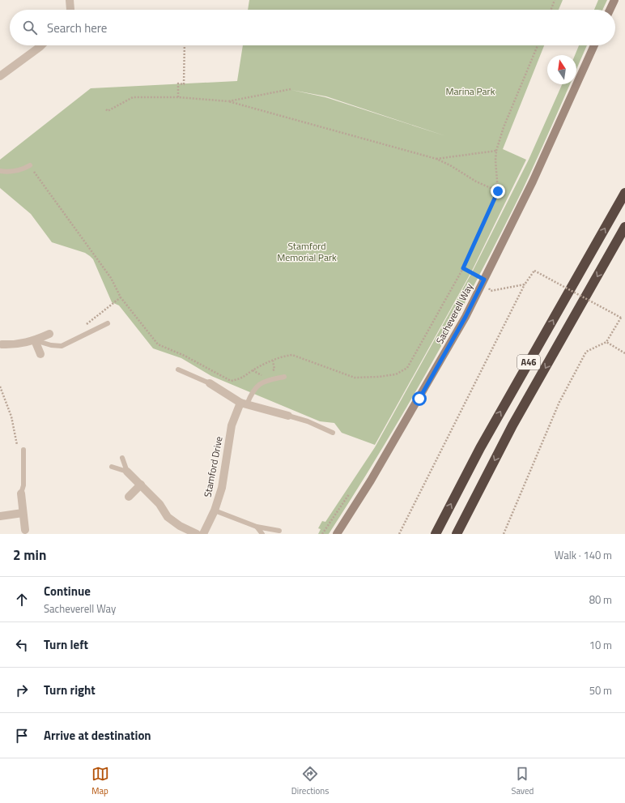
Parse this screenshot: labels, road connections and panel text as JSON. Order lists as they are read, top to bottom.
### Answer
{
  "streets": {
    "highway": ["A46"],
    "street": ["Sacheverell Way", "Stamford Drive"]
  },
  "parks": ["Marina Park", "Stamford Memorial Park"],
  "north": "top",
  "page": {
    "search": "Search here",
    "heading": ["2 min", "Walk · 140 m"],
    "list": [
      ["Continue", "Sacheverell Way", "80 m"],
      ["Turn left", "10 m"],
      ["Turn right", "50 m"],
      "Arrive at destination"
    ],
    "nav": ["Map", "Directions", "Saved"]
  }
}
